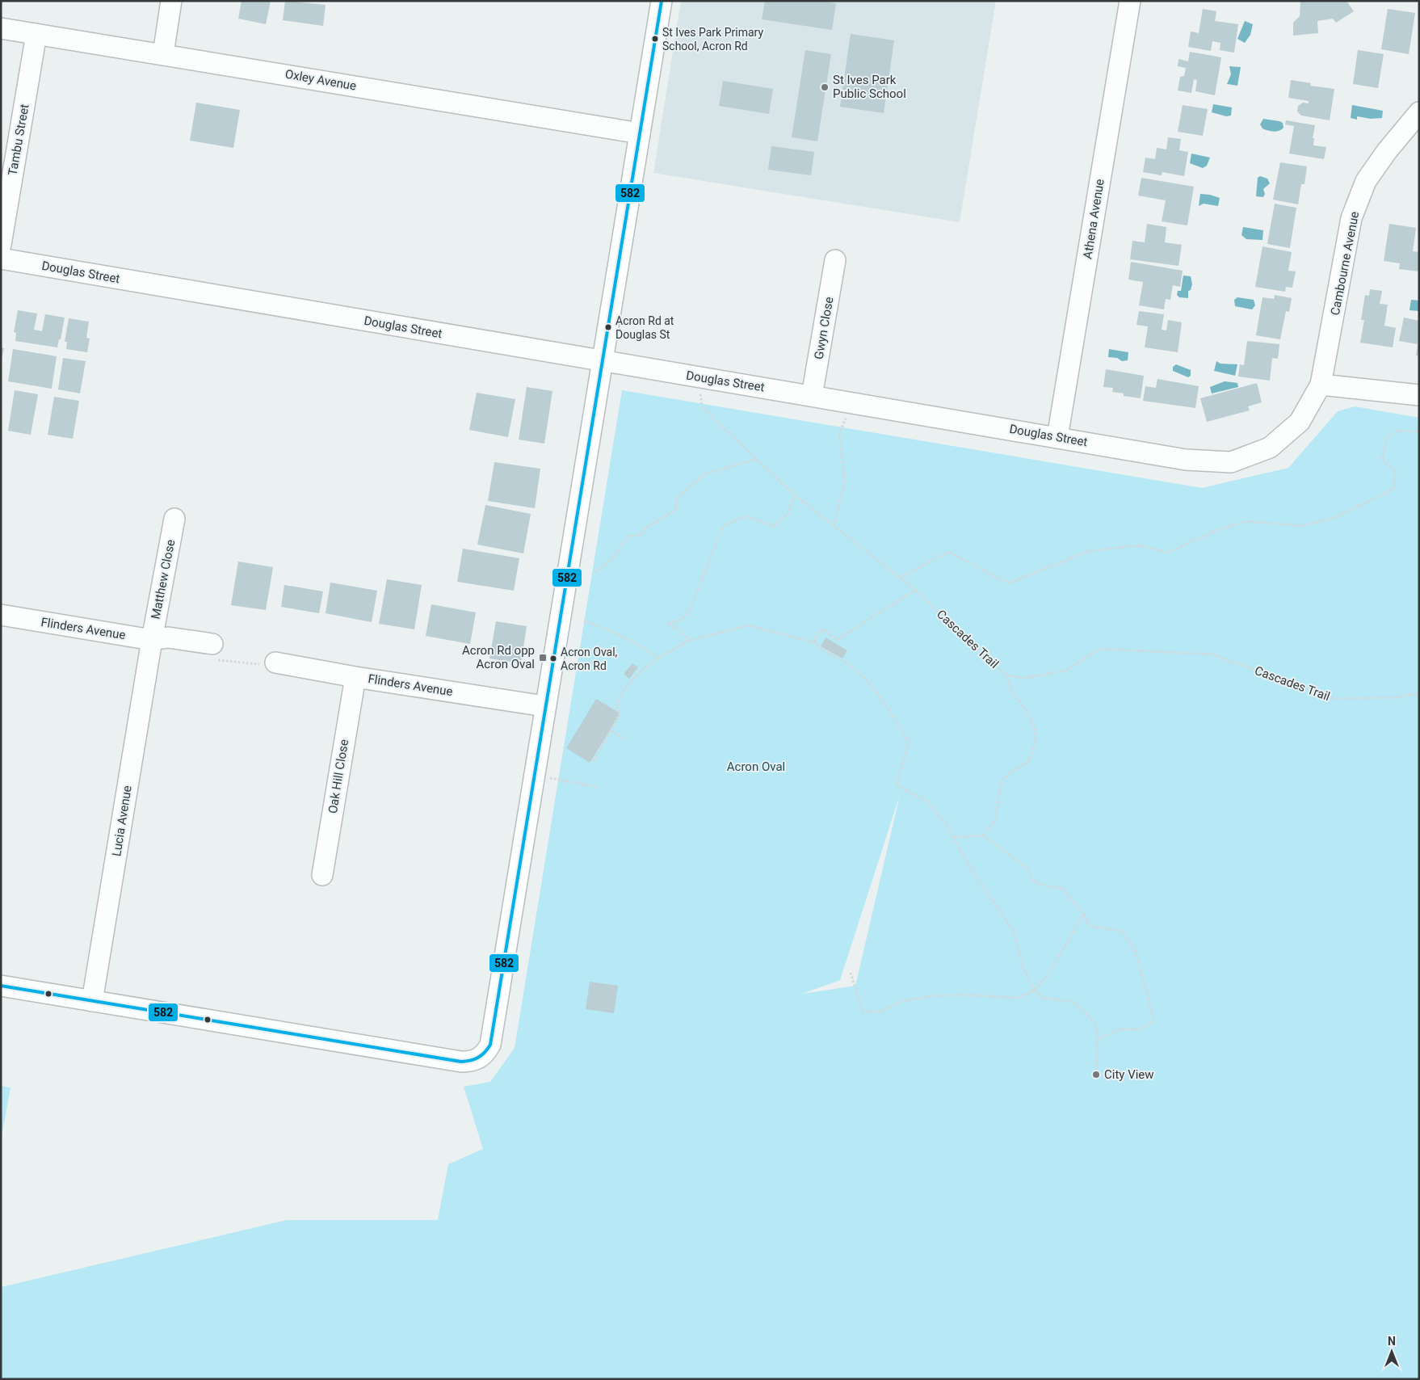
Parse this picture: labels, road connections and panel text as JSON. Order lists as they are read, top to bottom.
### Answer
{
  "streets": {
    "street": [
      "Oxley Avenue",
      "Tambu Street",
      "Athena Avenue",
      "Cambourne Avenue",
      "Douglas Street",
      "Gwyn Close",
      "Matthew Close",
      "Flinders Avenue",
      "Oak Hill Close",
      "Lucia Avenue"
    ],
    "path": ["Cascades Trail"]
  },
  "crossings": [
    ["Oxley Avenue", "Tambu Street"],
    ["Athena Avenue", "Douglas Street"],
    ["Cambourne Avenue", "Douglas Street"],
    ["Douglas Street", "Gwyn Close"],
    ["Douglas Street", "Cascades Trail"],
    ["Matthew Close", "Flinders Avenue"],
    ["Matthew Close", "Lucia Avenue"],
    ["Flinders Avenue", "Oak Hill Close"],
    ["Flinders Avenue", "Lucia Avenue"]
  ],
  "parks": ["Acron Oval"],
  "places": {
    "other": [
      "St Ives Park Primary School, Acron Rd",
      "St Ives Park Public School",
      "Acron Rd at Douglas St",
      "Acron Oval, Acron Rd",
      "City View"
    ],
    "transit": ["Acron Rd opp Acron Oval"]
  },
  "lines": ["transit line 582"],
  "north": "top"
}
